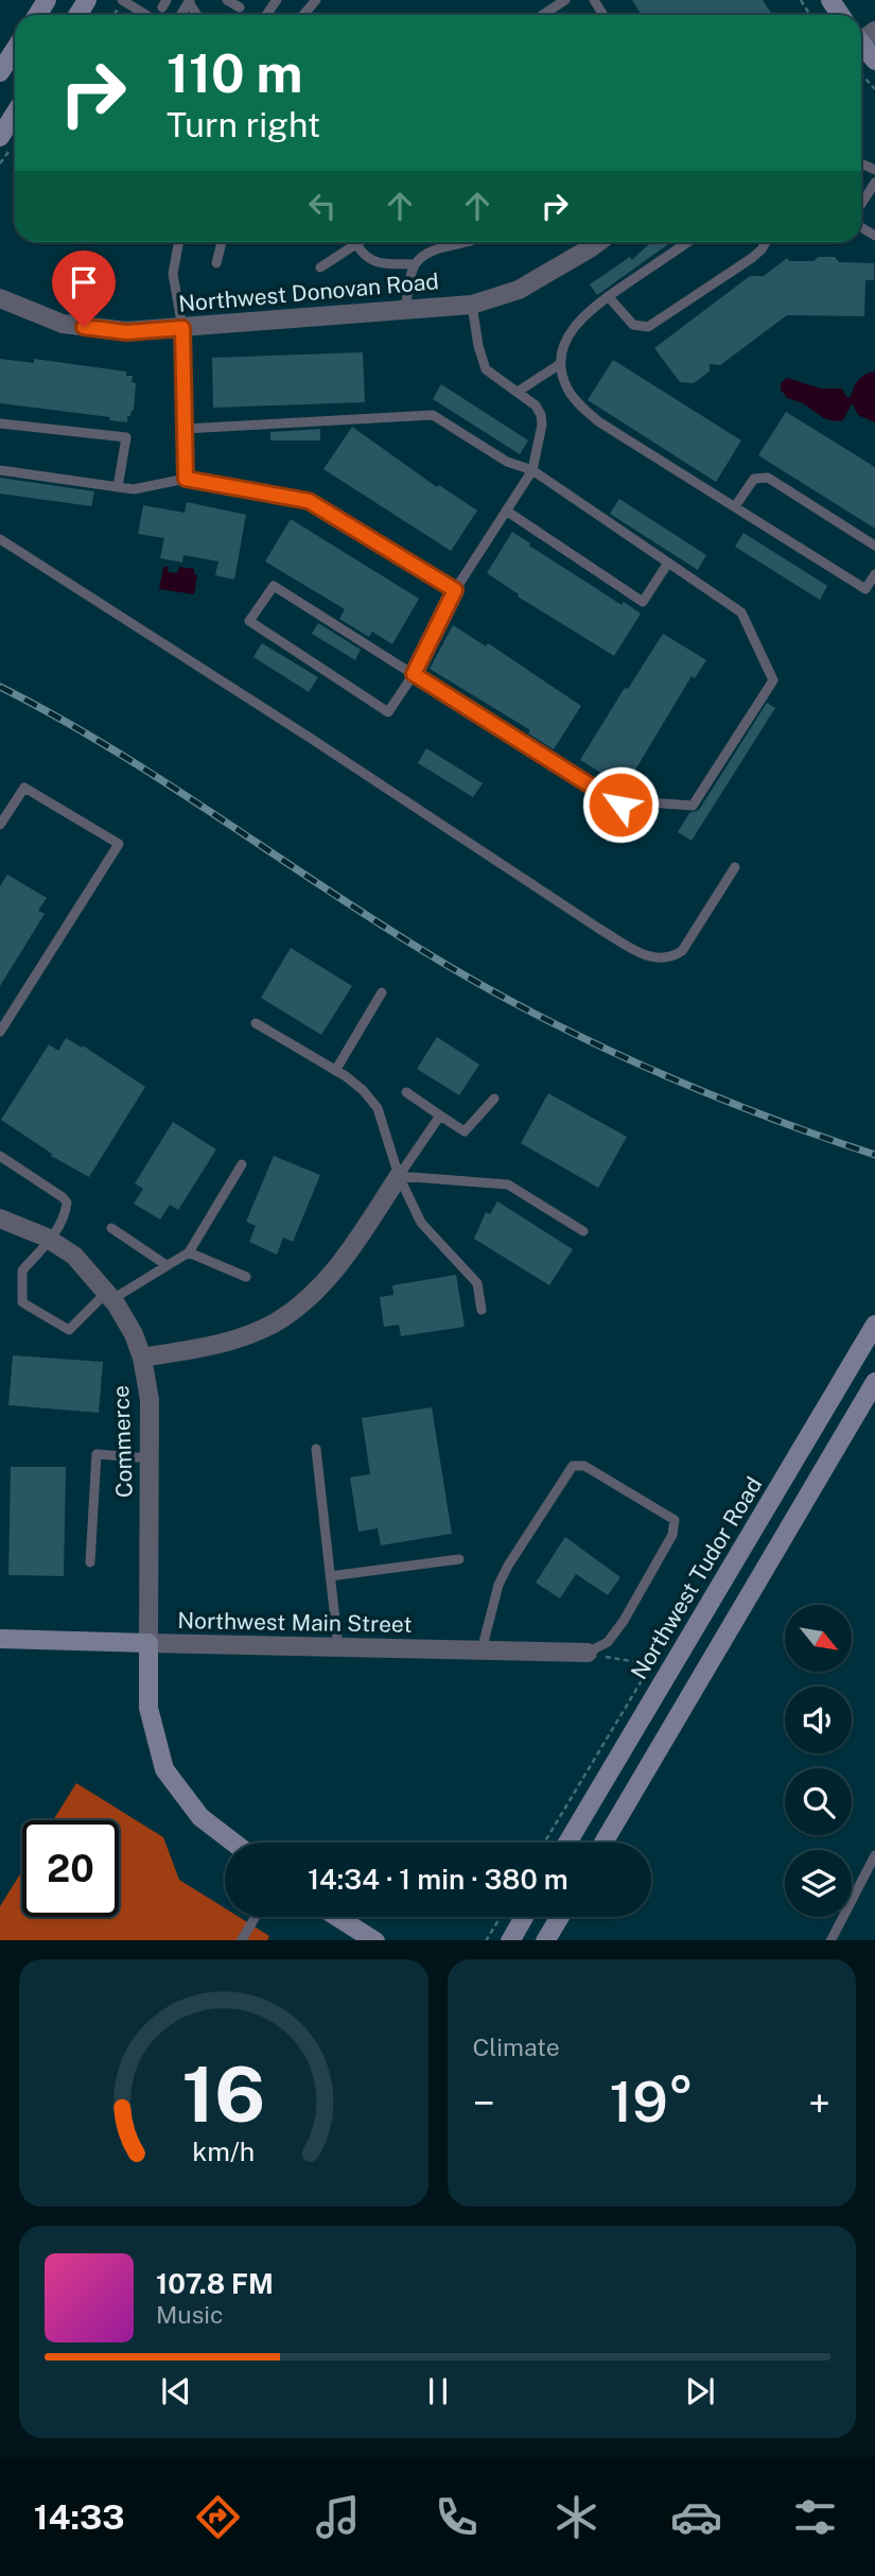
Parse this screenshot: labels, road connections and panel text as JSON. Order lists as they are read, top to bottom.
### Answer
{
  "streets": {
    "street": [
      "Northwest Donovan Road",
      "Commerce",
      "Northwest Tudor Road",
      "Northwest Main Street"
    ]
  },
  "crossings": [
    ["Commerce", "Northwest Main Street"]
  ],
  "north": "bottom right",
  "page": {
    "turn": ["110 m", "Turn right"],
    "limit": "20",
    "trip": "14:34 · 1 min · 380 m",
    "tile": "Climate",
    "heat": ["−", "19°", "+"],
    "song": ["107.8 FM", "Music"],
    "tabs": "14:33",
    "gauge": ["16", "km/h"]
  }
}
